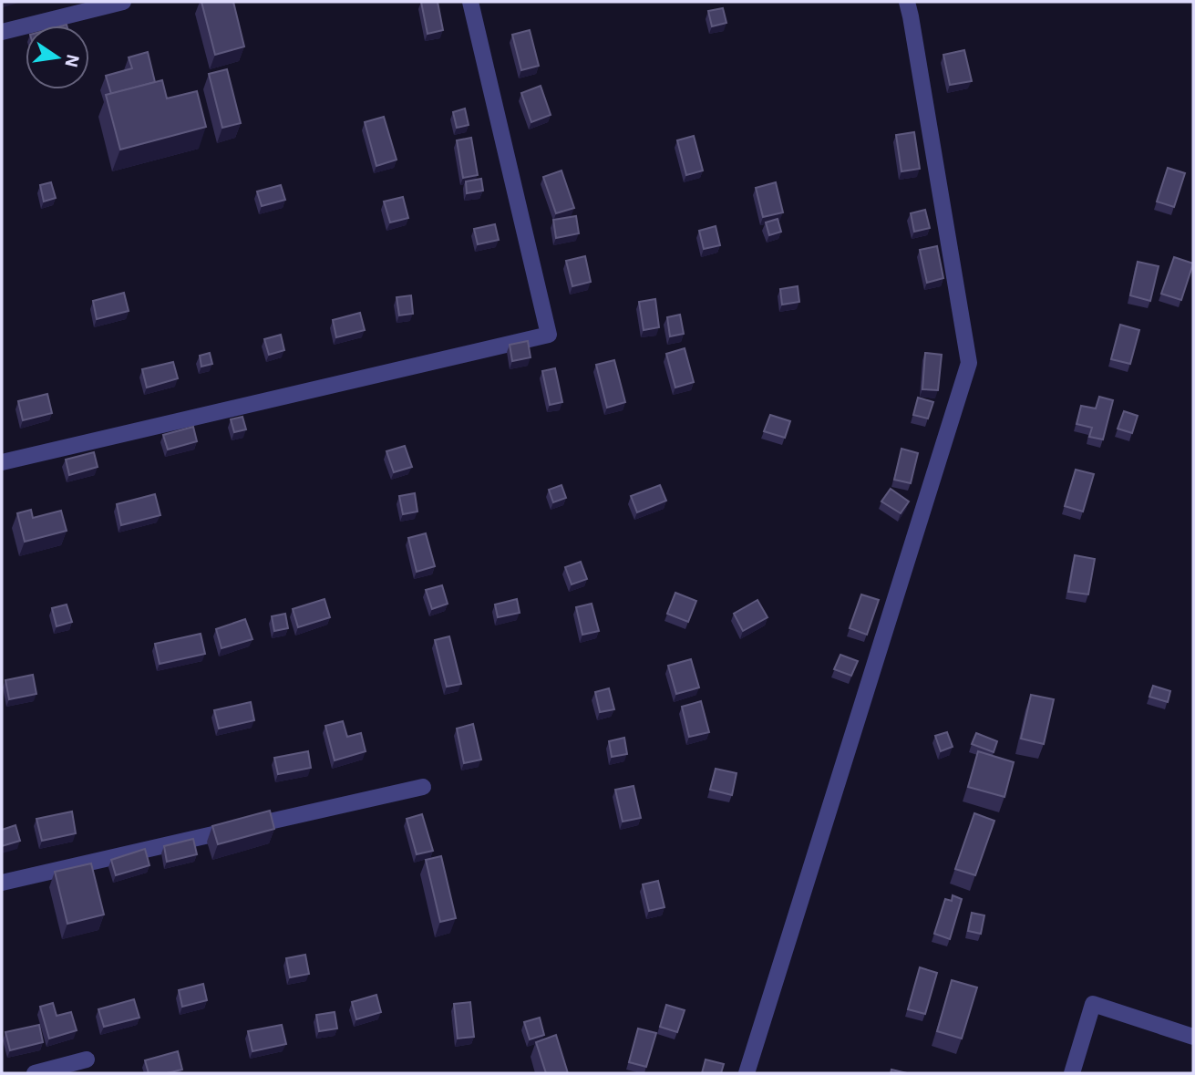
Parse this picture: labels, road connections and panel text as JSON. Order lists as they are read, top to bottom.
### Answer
{
  "north": "right"
}
